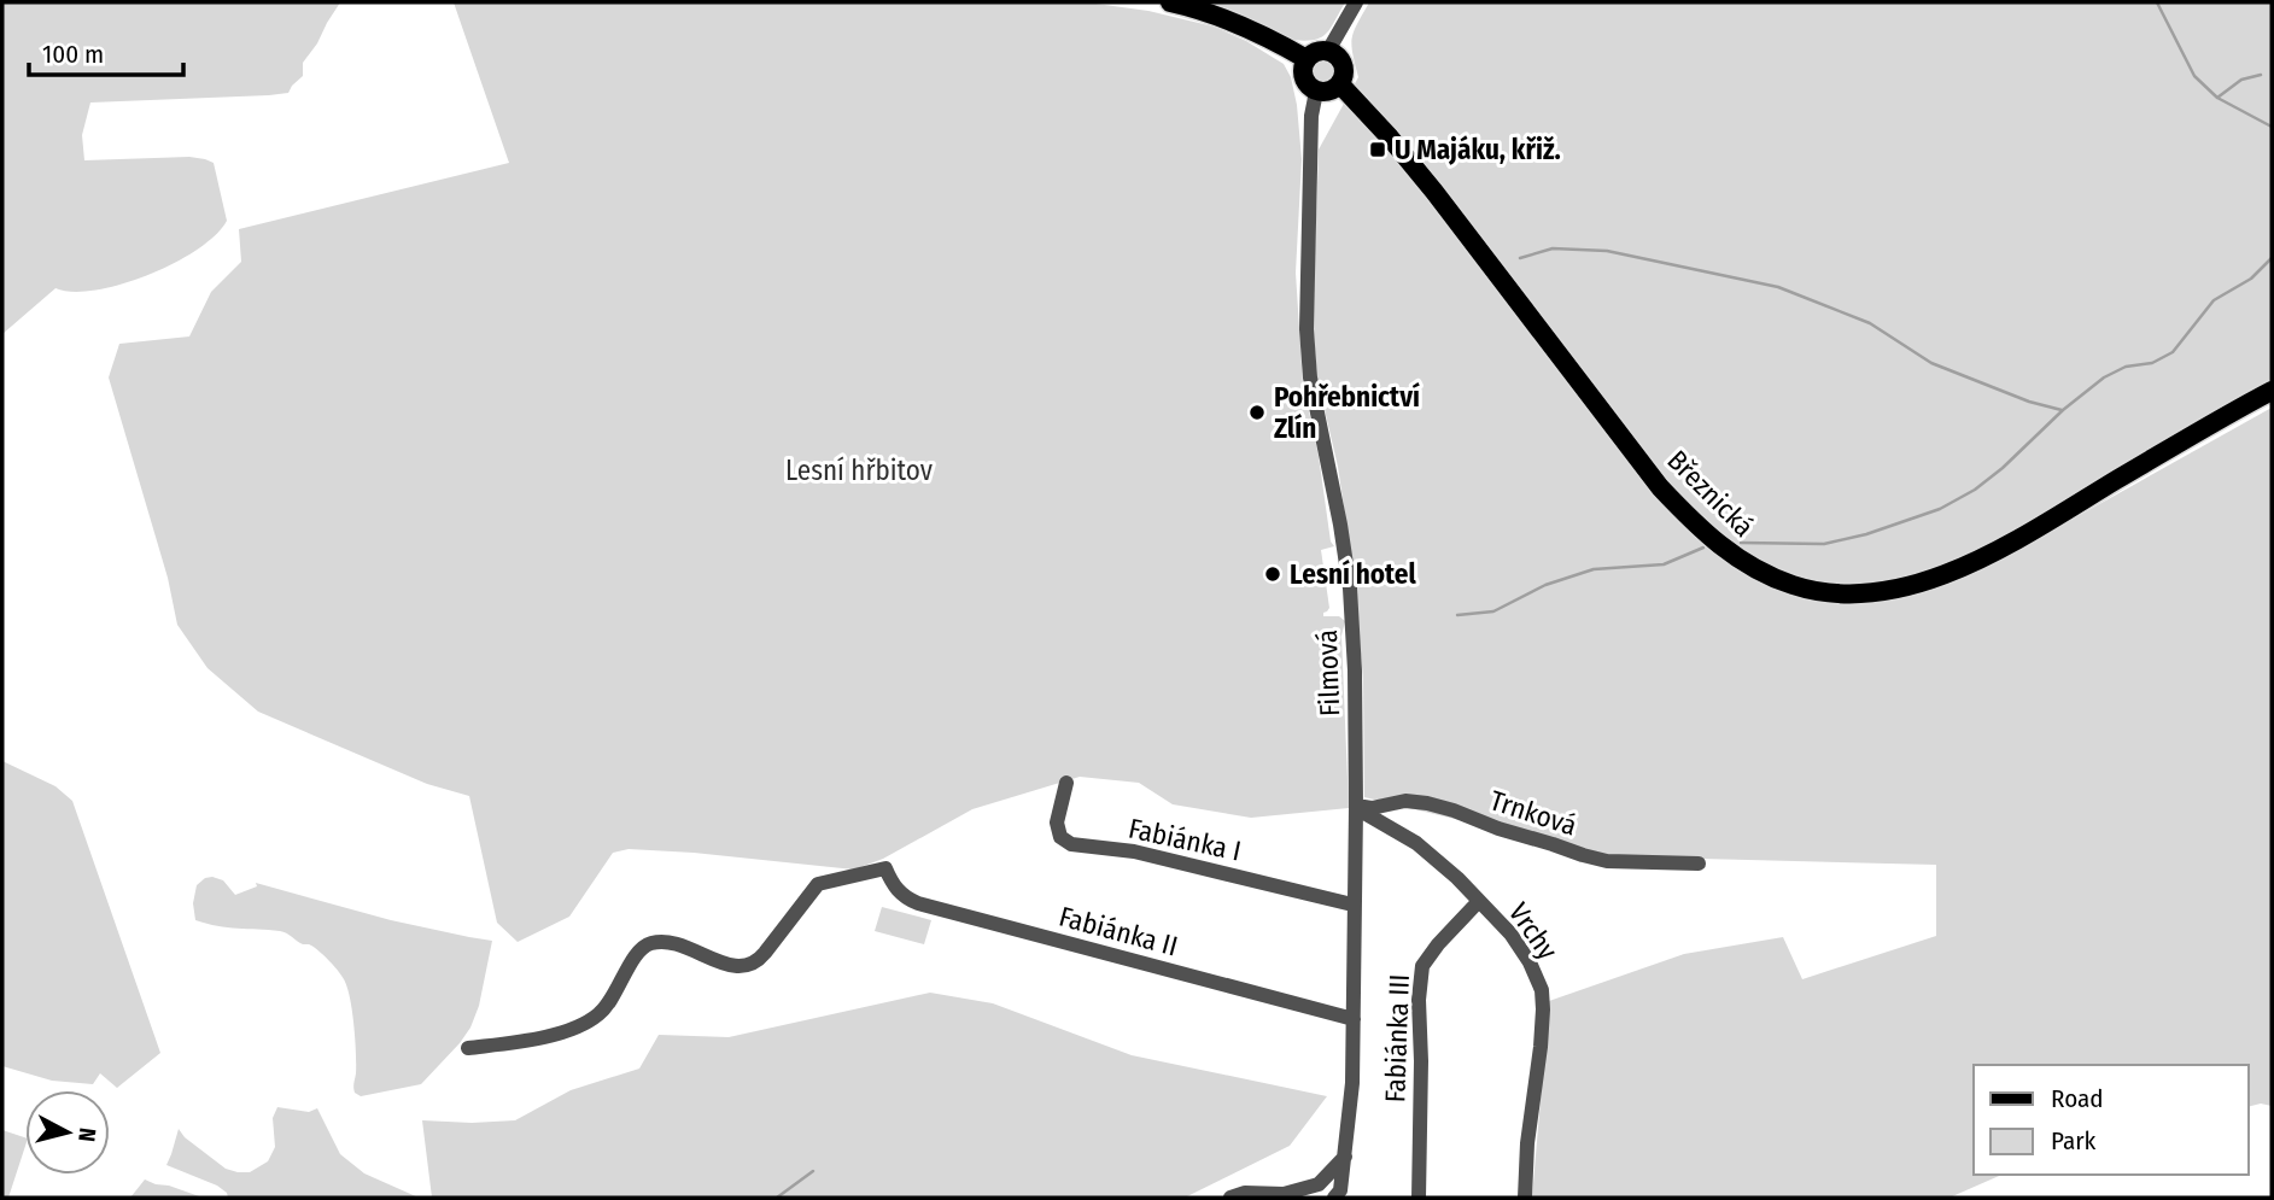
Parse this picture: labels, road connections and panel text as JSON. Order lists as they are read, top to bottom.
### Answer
{
  "streets": {
    "main road": ["Březnická"],
    "street": [
      "Filmová",
      "Trnková",
      "Fabiánka I",
      "Fabiánka II",
      "Vrchy",
      "Fabiánka III"
    ]
  },
  "crossings": [
    ["Březnická", "Filmová"],
    ["Filmová", "Trnková"],
    ["Filmová", "Fabiánka I"],
    ["Filmová", "Fabiánka II"],
    ["Filmová", "Vrchy"],
    ["Trnková", "Vrchy"],
    ["Vrchy", "Fabiánka III"]
  ],
  "parks": ["Lesní hřbitov"],
  "places": {
    "transit": ["U Majáku, křiž."],
    "other": ["Pohřebnictví Zlín", "Lesní hotel"]
  },
  "legend": ["Road", "Park"],
  "scale_bar": "100 m",
  "north": "right"
}
